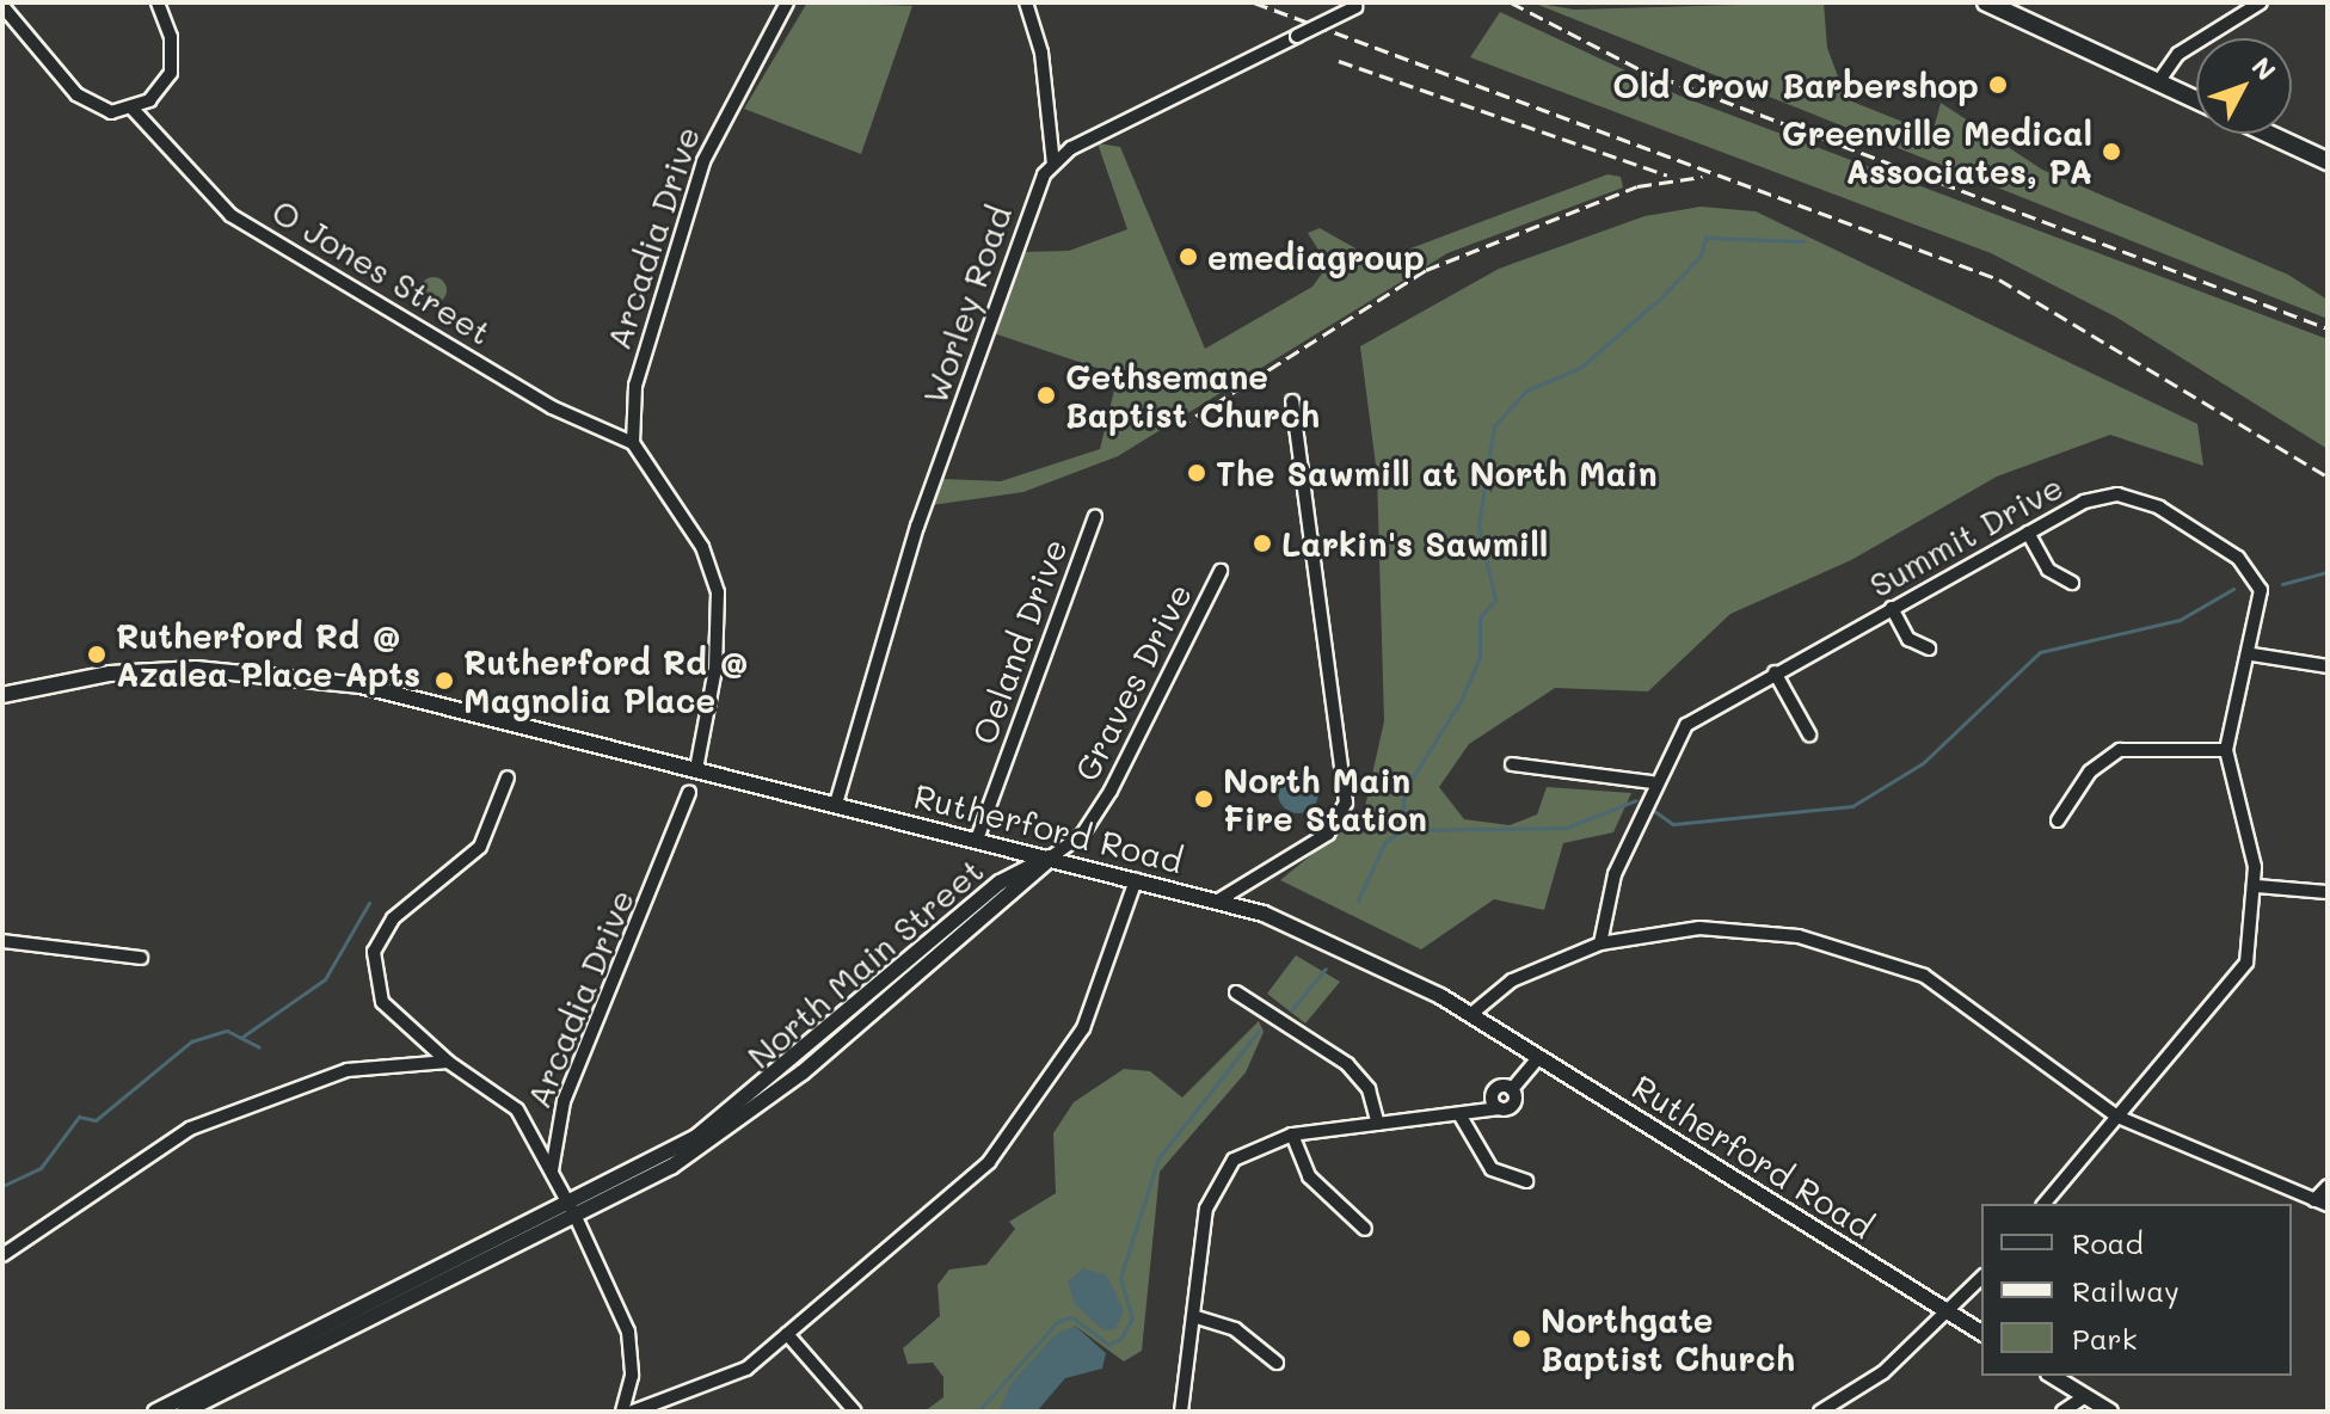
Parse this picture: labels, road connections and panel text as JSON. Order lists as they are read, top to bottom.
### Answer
{
  "streets": {
    "street": [
      "Arcadia Drive",
      "O Jones Street",
      "Worley Road",
      "Summit Drive",
      "Oeland Drive",
      "Graves Drive",
      "Rutherford Road",
      "North Main Street"
    ]
  },
  "crossings": [
    ["Arcadia Drive", "O Jones Street"],
    ["Worley Road", "Rutherford Road"],
    ["Oeland Drive", "Rutherford Road"],
    ["Graves Drive", "Rutherford Road"],
    ["Graves Drive", "North Main Street"],
    ["Rutherford Road", "North Main Street"]
  ],
  "places": [
    "Old Crow Barbershop",
    "Greenville Medical Associates, PA",
    "emediagroup",
    "Gethsemane Baptist Church",
    "The Sawmill at North Main",
    "Larkin's Sawmill",
    "Rutherford Rd @ Azalea Place Apts",
    "Rutherford Rd @ Magnolia Place",
    "North Main Fire Station",
    "Northgate Baptist Church"
  ],
  "legend": ["Road", "Railway", "Park"],
  "north": "top right"
}
